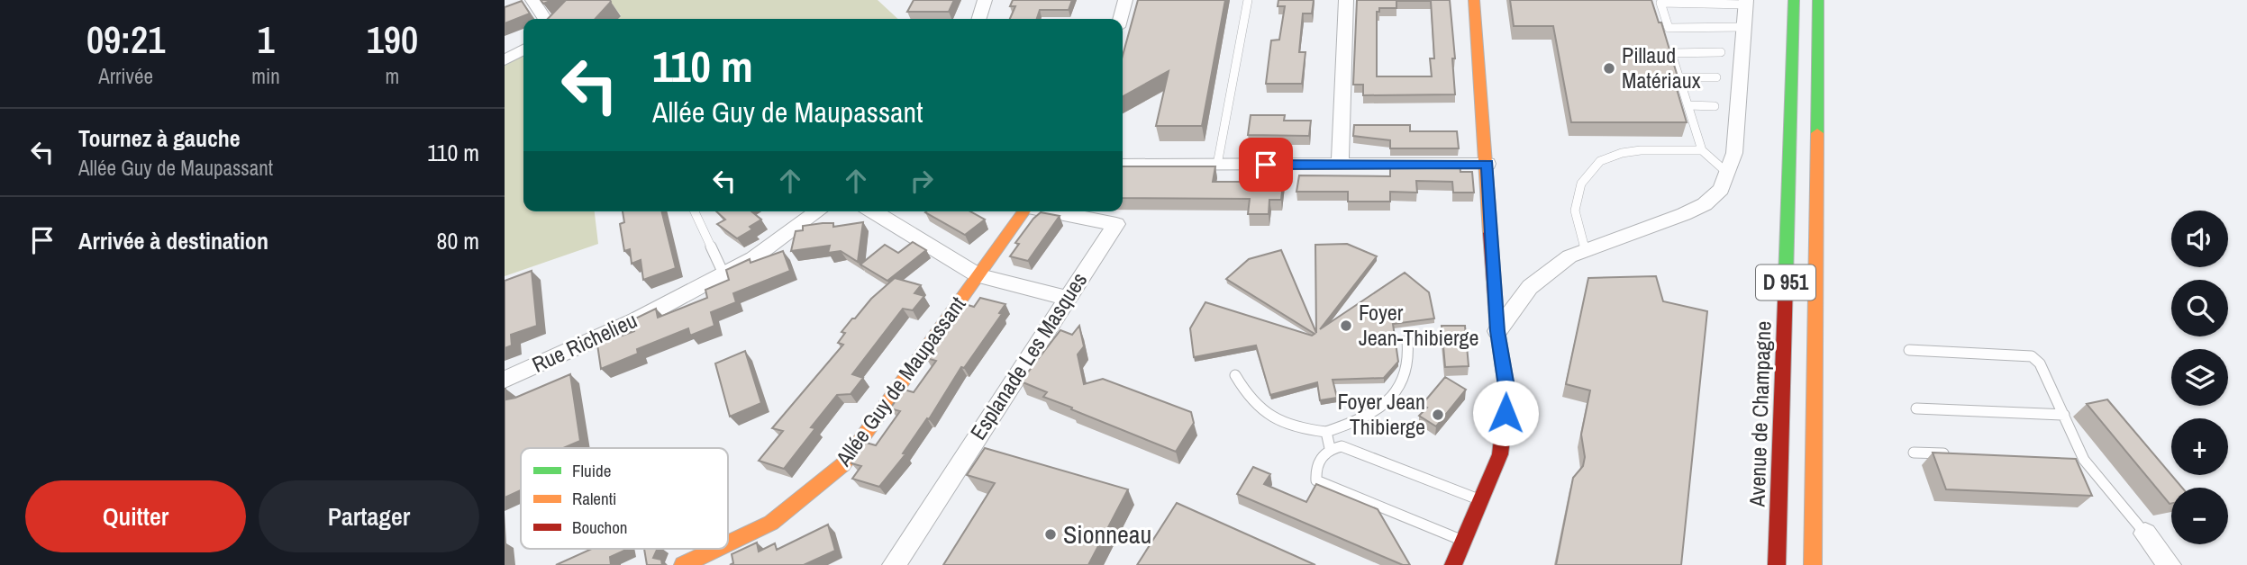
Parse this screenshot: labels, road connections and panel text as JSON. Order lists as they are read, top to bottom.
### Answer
{
  "streets": {
    "main road": ["D 951", "Allée Guy de Maupassant", "Avenue de Champagne"],
    "street": ["Rue Richelieu", "Esplanade Les Masques"]
  },
  "places": [
    "Pillaud Matériaux",
    "Foyer Jean-Thibierge",
    "Foyer Jean Thibierge",
    "Sionneau"
  ],
  "legend": ["Fluide", "Ralenti", "Bouchon"],
  "page": {
    "eta": [
      "09:21",
      "Arrivée",
      "1",
      "min",
      "190",
      "m"
    ],
    "turn": ["110 m", "Allée Guy de Maupassant"],
    "list": [
      {
        "name": "Tournez à gauche",
        "note": "Allée Guy de Maupassant",
        "value": "110 m"
      },
      {
        "name": "Arrivée à destination",
        "value": "80 m"
      }
    ],
    "map_buttons": ["+", "−"],
    "buttons": ["Quitter", "Partager"]
  }
}
